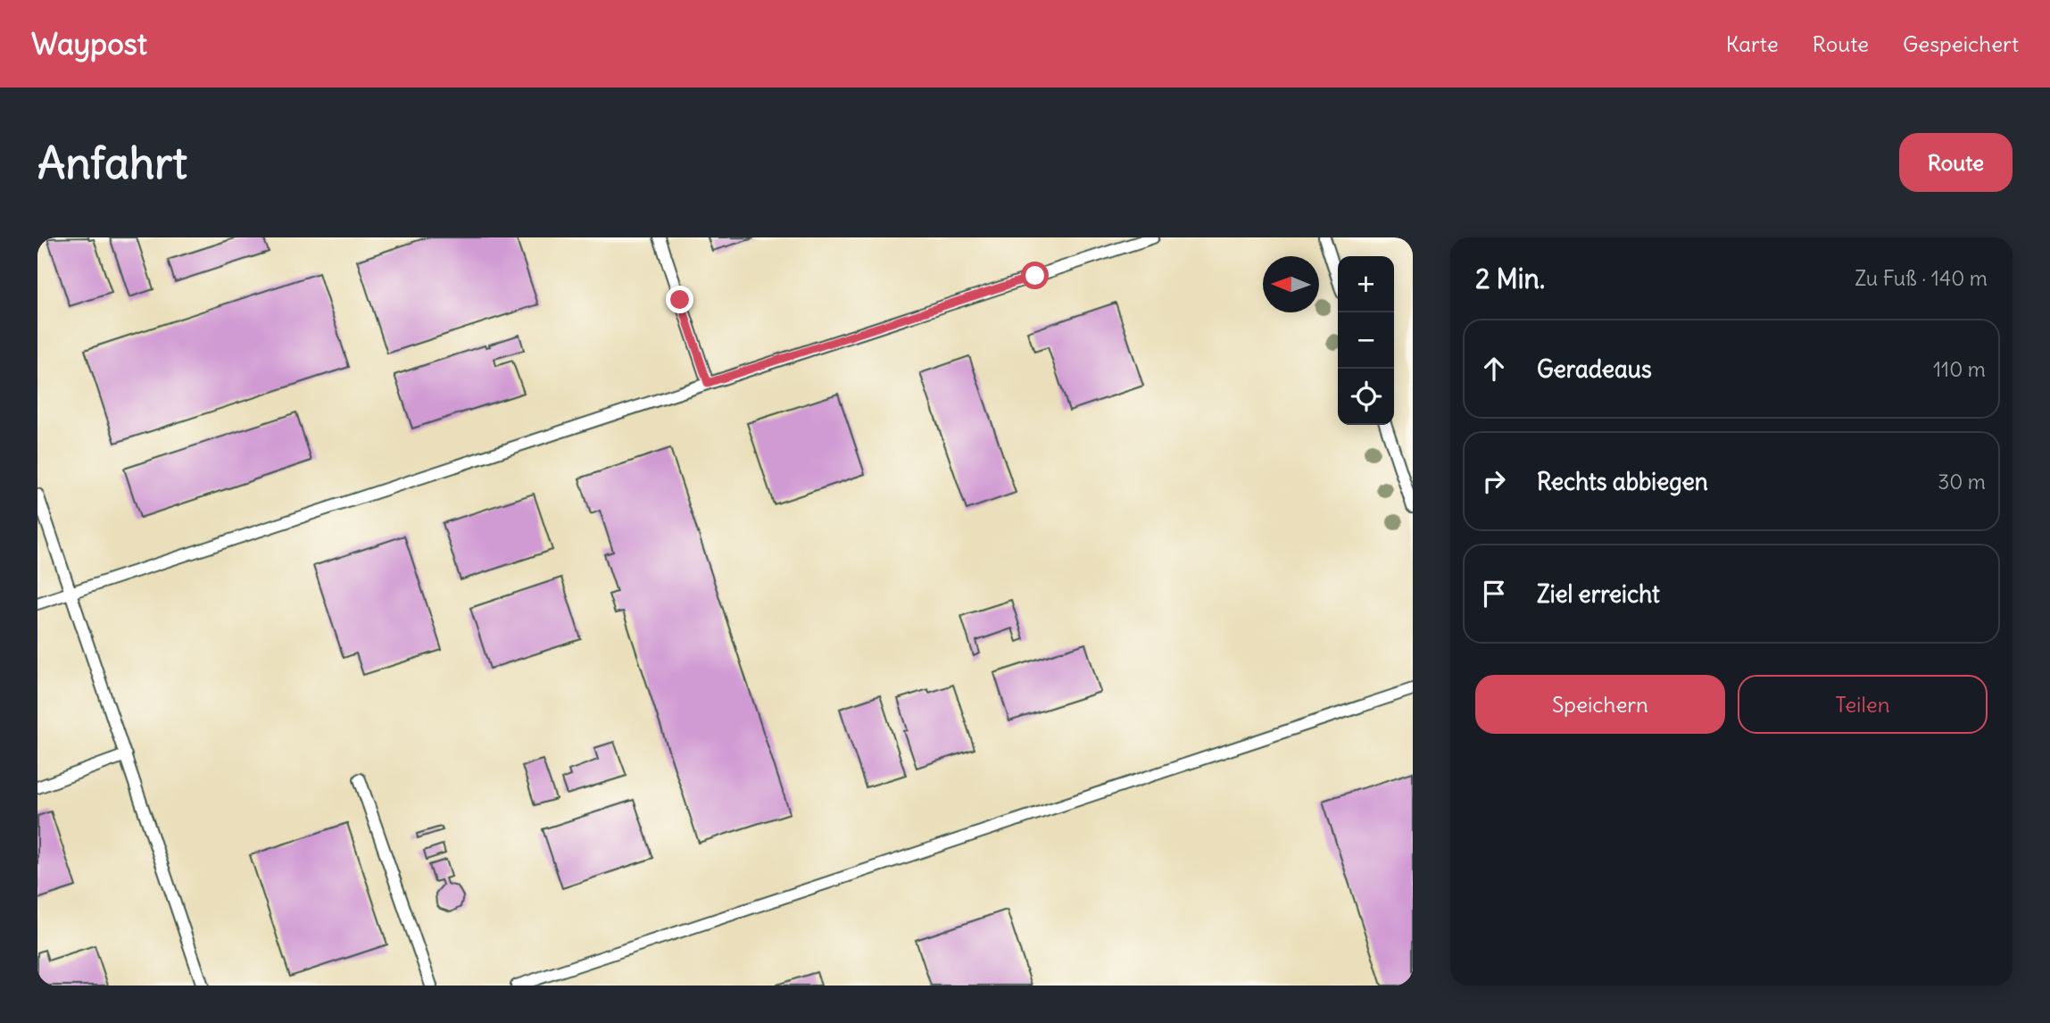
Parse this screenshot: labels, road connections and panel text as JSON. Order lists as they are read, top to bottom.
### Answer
{
  "north": "left",
  "page": {
    "header": "Waypost",
    "nav": ["Karte", "Route", "Gespeichert"],
    "buttons": [
      "Route",
      ["Speichern", "Teilen"]
    ],
    "title": "Anfahrt",
    "heading": ["2 Min.", "Zu Fuß · 140 m"],
    "map_buttons": ["+", "−"],
    "list": [
      ["Geradeaus", "110 m"],
      ["Rechts abbiegen", "30 m"],
      "Ziel erreicht"
    ]
  }
}
